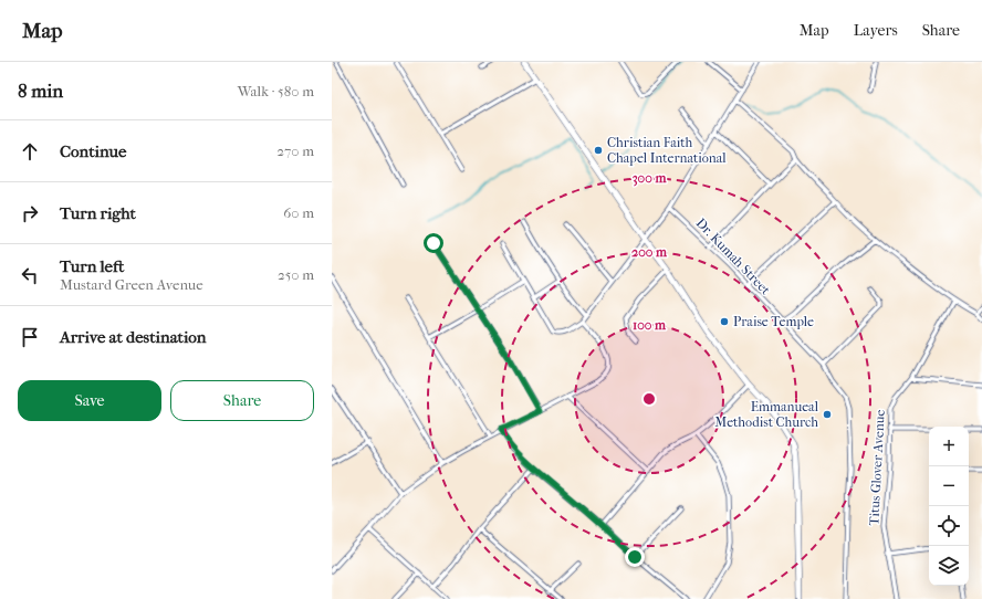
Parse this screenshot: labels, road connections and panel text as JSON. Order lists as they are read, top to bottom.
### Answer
{
  "streets": {
    "street": ["Dr. Kumah Street", "Titus Glover Avenue"]
  },
  "places": ["Christian Faith Chapel International", "Praise Temple", "Emmanueal Methodist Church"],
  "page": {
    "header": "Map",
    "nav": ["Map", "Layers", "Share"],
    "heading": ["8 min", "Walk · 580 m"],
    "list": [
      ["Continue", "270 m"],
      ["Turn right", "60 m"],
      ["Turn left", "Mustard Green Avenue", "250 m"],
      "Arrive at destination"
    ],
    "buttons": ["Save", "Share"],
    "map_buttons": ["+", "−"]
  },
  "rings": ["300 m", "200 m", "100 m"]
}
